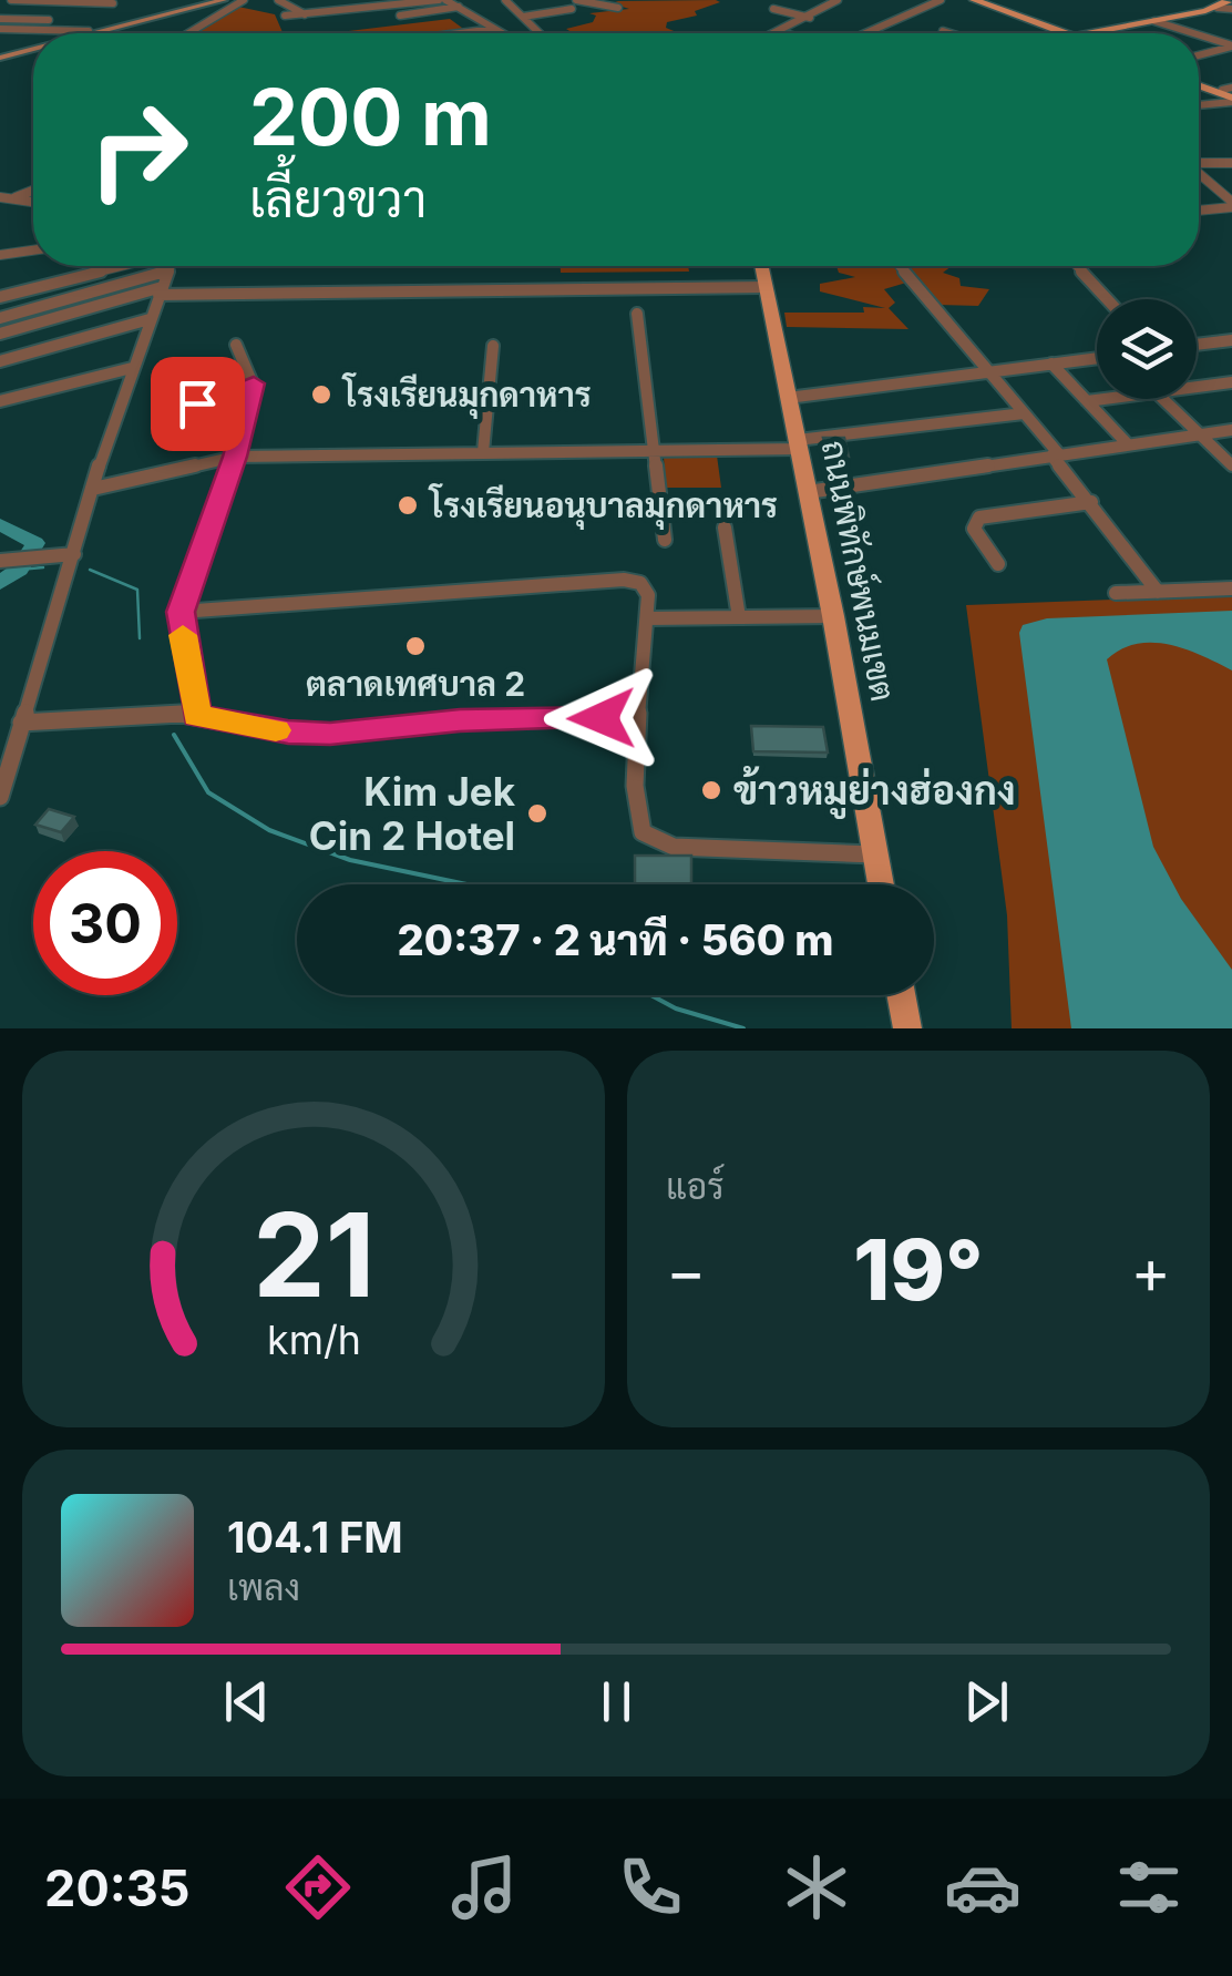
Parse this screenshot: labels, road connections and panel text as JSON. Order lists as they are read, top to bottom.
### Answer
{
  "streets": {
    "main road": ["ถนนพิทักษ์พนมเขต"]
  },
  "places": [
    "โรงเรียนมุกดาหาร",
    "โรงเรียนอนุบาลมุกดาหาร",
    "ตลาดเทศบาล 2",
    "ข้าวหมูย่างฮ่องกง",
    "Kim Jek Cin 2 Hotel"
  ],
  "page": {
    "turn": ["200 m", "เลี้ยวขวา"],
    "limit": "30",
    "trip": "20:37 · 2 นาที · 560 m",
    "tile": "แอร์",
    "heat": ["−", "19°", "+"],
    "song": ["104.1 FM", "เพลง"],
    "tabs": "20:35",
    "gauge": ["21", "km/h"]
  }
}
